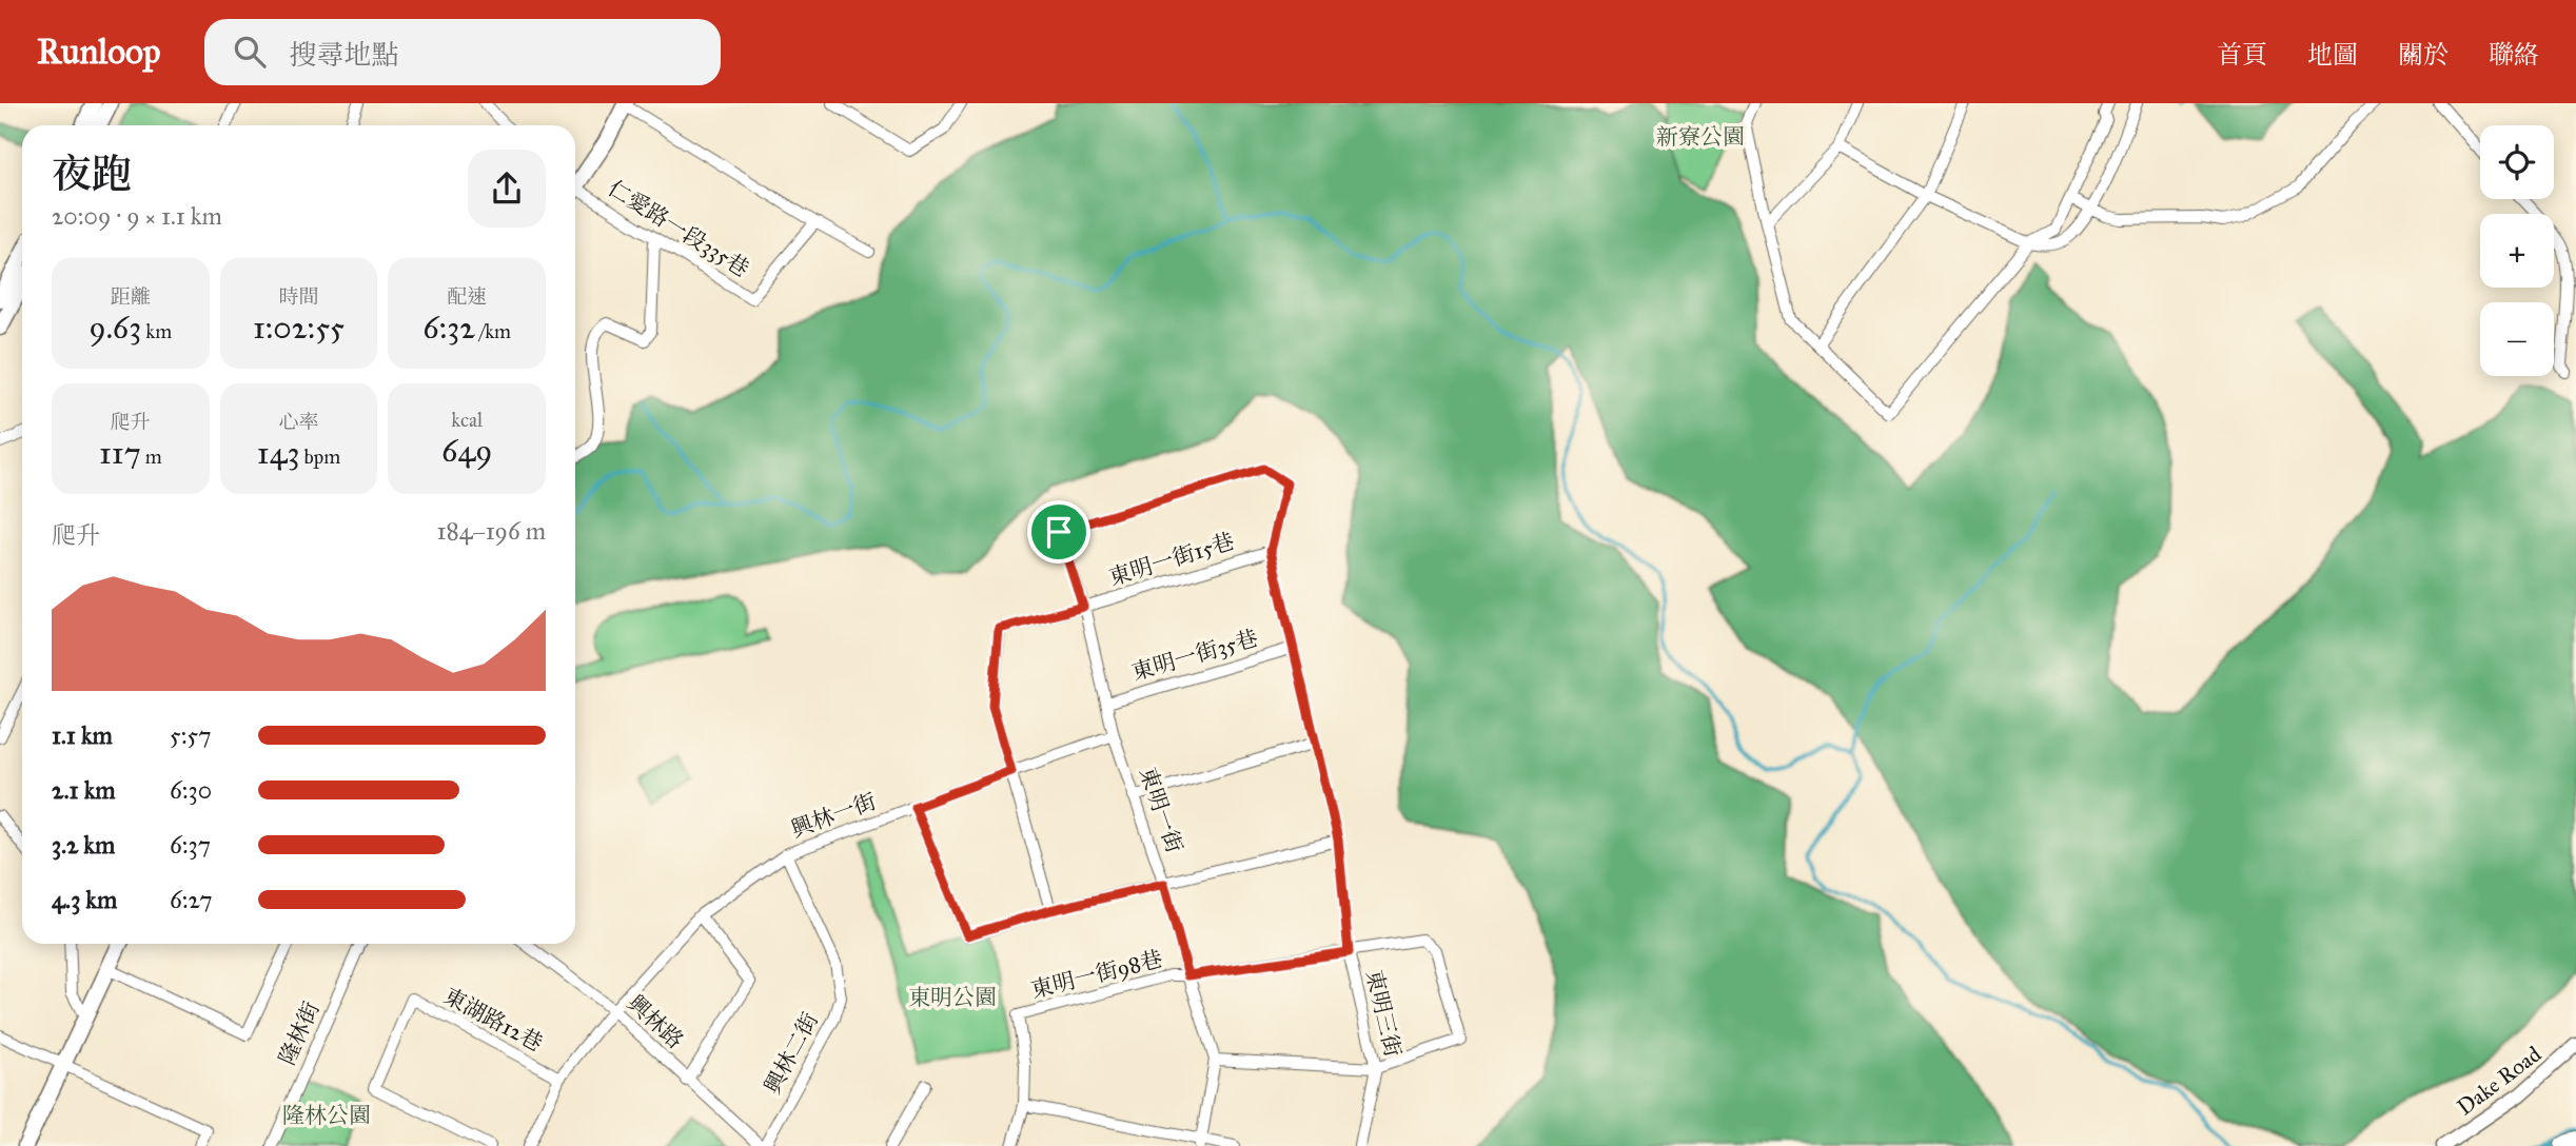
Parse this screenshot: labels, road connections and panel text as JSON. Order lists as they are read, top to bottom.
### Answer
{
  "streets": {
    "street": [
      "仁愛路一段335巷",
      "東明一街15巷",
      "東明一街35巷",
      "東明一街",
      "興林一街",
      "東明一街98巷",
      "東明三街",
      "東湖路12巷",
      "興林路",
      "隆林街",
      "興林二街",
      "Dake Road"
    ]
  },
  "crossings": [
    ["東明一街15巷", "東明一街"],
    ["東明一街15巷", "興林一街"],
    ["東明一街15巷", "東明三街"],
    ["東明一街35巷", "東明一街"],
    ["東明一街35巷", "東明三街"],
    ["東明一街", "興林一街"],
    ["東明一街", "東明一街98巷"],
    ["東明一街", "東明三街"],
    ["興林一街", "東湖路12巷"],
    ["興林一街", "興林路"],
    ["興林一街", "興林二街"],
    ["興林路", "興林二街"]
  ],
  "parks": ["新寮公園", "東明公園", "隆林公園"],
  "page": {
    "header": "Runloop",
    "search": "搜尋地點",
    "nav": [
      "首頁",
      "地圖",
      "關於",
      "聯絡"
    ],
    "map_buttons": ["+", "−"],
    "heading": ["夜跑", "20:09 · 9 × 1.1 km"],
    "stats": [
      ["距離", "9.63 km"],
      ["時間", "1:02:55"],
      ["配速", "6:32 /km"],
      ["爬升", "117 m"],
      ["心率", "143 bpm"],
      ["kcal", "649"]
    ],
    "chart": ["爬升", "184–196 m"],
    "list": [
      {
        "name": "1.1 km",
        "note": "5:57"
      },
      {
        "name": "2.1 km",
        "note": "6:30"
      },
      {
        "name": "3.2 km",
        "note": "6:37"
      },
      {
        "name": "4.3 km",
        "note": "6:27"
      }
    ]
  }
}
